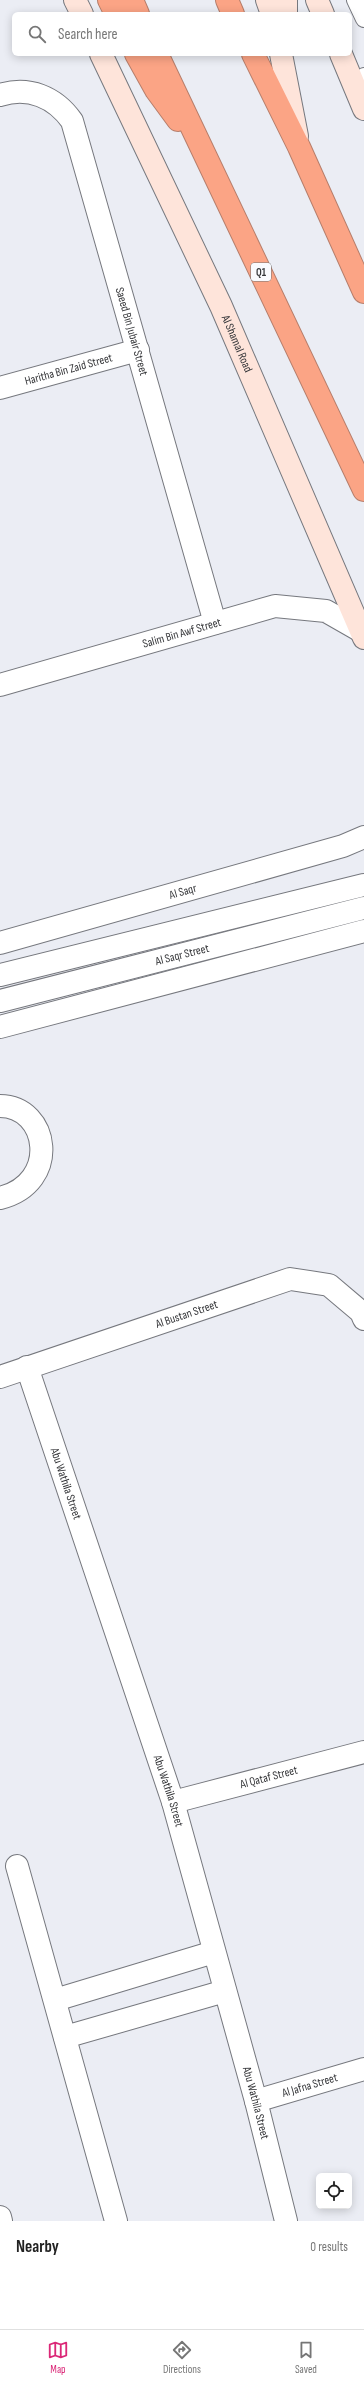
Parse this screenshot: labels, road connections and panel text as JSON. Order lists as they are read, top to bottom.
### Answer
{
  "streets": {
    "highway": ["Q1"],
    "main road": ["Al Shamal Road"],
    "street": [
      "Saeed Bin Jubair Street",
      "Haritha Bin Zaid Street",
      "Salim Bin Awf Street",
      "Al Saqr",
      "Al Saqr Street",
      "Al Bustan Street",
      "Abu Wathila Street",
      "Al Qataf Street",
      "Al Jafna Street"
    ]
  },
  "crossings": [
    ["Saeed Bin Jubair Street", "Haritha Bin Zaid Street"],
    ["Saeed Bin Jubair Street", "Salim Bin Awf Street"],
    ["Al Shamal Road", "Salim Bin Awf Street"],
    ["Al Bustan Street", "Abu Wathila Street"],
    ["Abu Wathila Street", "Al Qataf Street"],
    ["Abu Wathila Street", "Al Jafna Street"]
  ],
  "page": {
    "search": "Search here",
    "heading": ["Nearby", "0 results"],
    "nav": ["Map", "Directions", "Saved"]
  }
}
